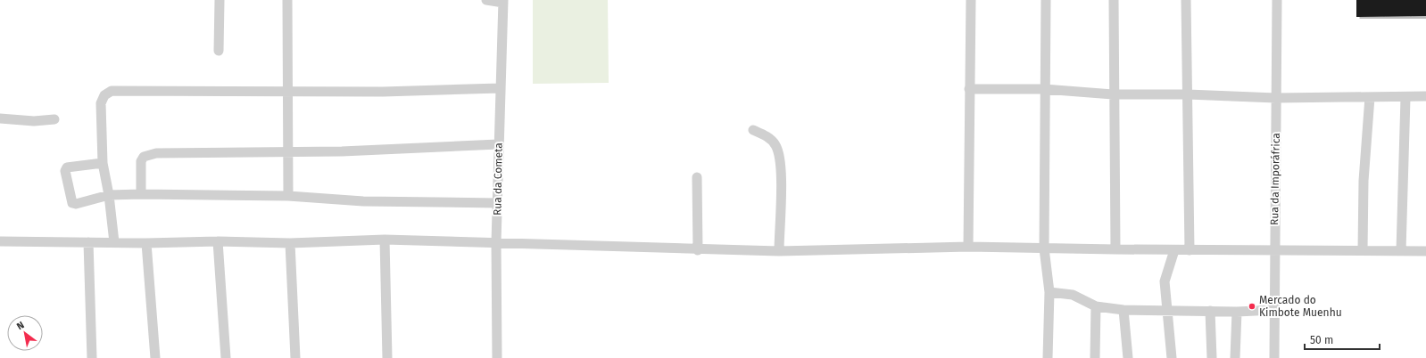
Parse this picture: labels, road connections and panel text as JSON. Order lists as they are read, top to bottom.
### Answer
{
  "streets": {
    "street": ["Rua da Cometa", "Rua da Imporáfrica"]
  },
  "places": ["Mercado do Kimbote Muenhu"],
  "scale_bar": "50 m",
  "north": "top left"
}
